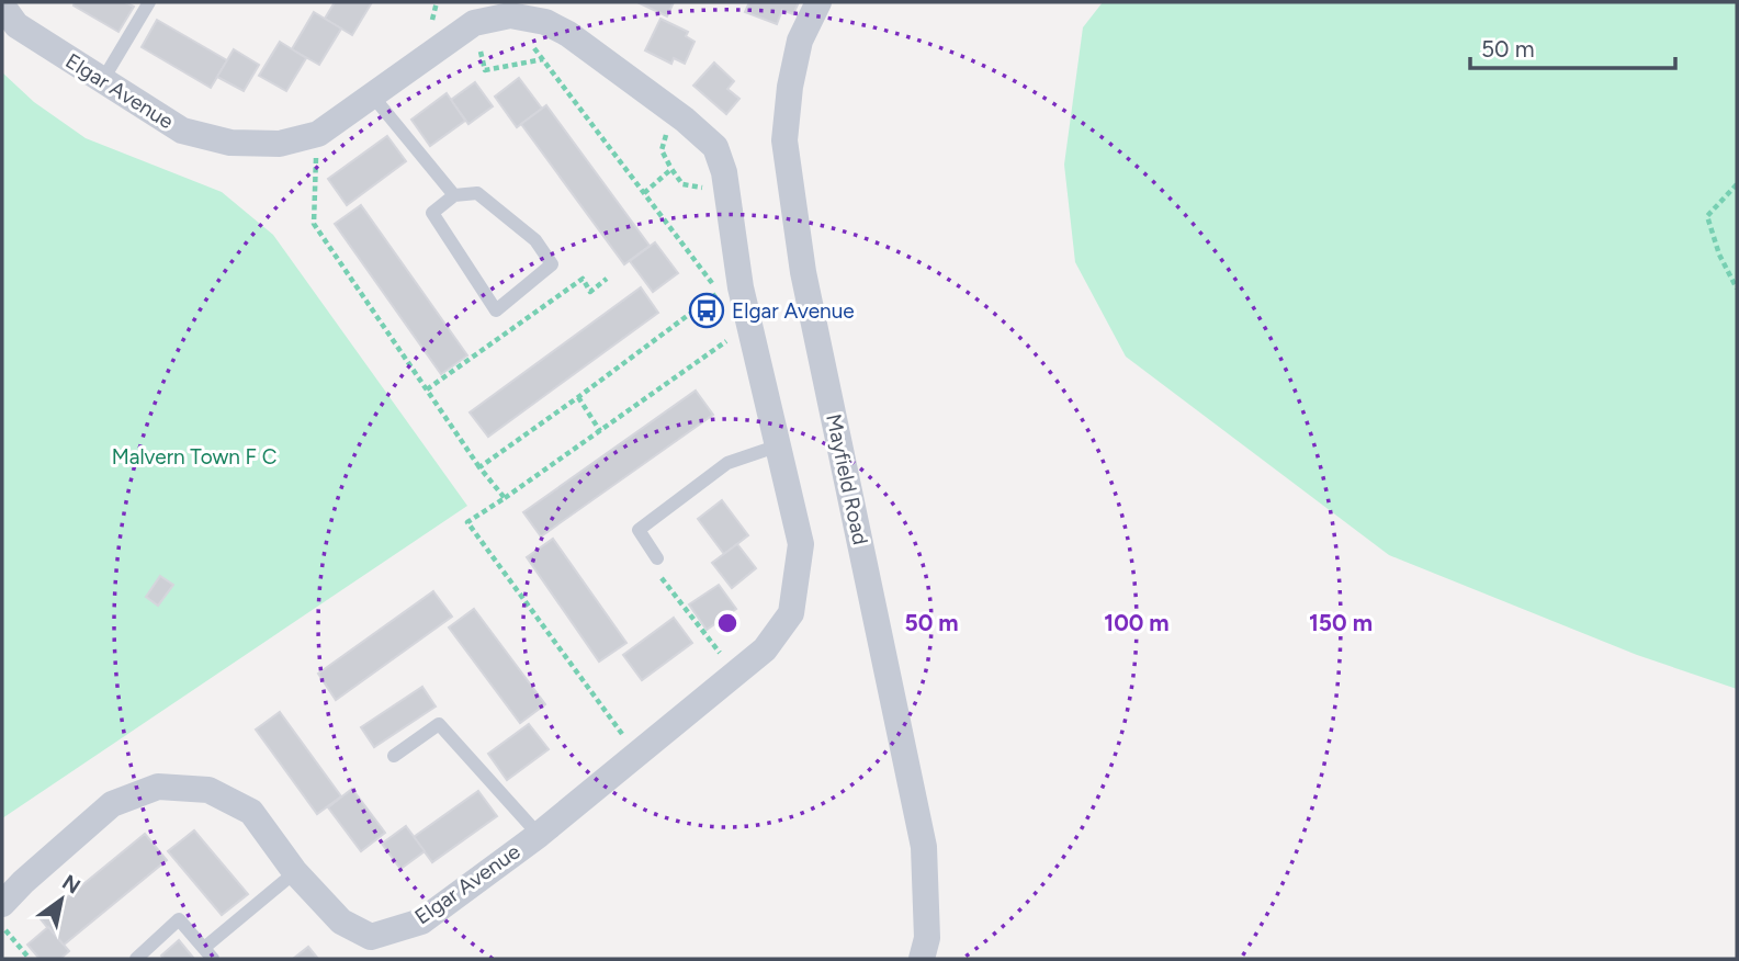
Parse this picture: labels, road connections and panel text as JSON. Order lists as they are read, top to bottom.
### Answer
{
  "streets": {
    "street": ["Elgar Avenue", "Mayfield Road"]
  },
  "parks": ["Malvern Town F C"],
  "places": {
    "bus stop": ["Elgar Avenue"]
  },
  "scale_bar": "50 m",
  "north": "top right",
  "rings": ["50 m", "100 m", "150 m"]
}
